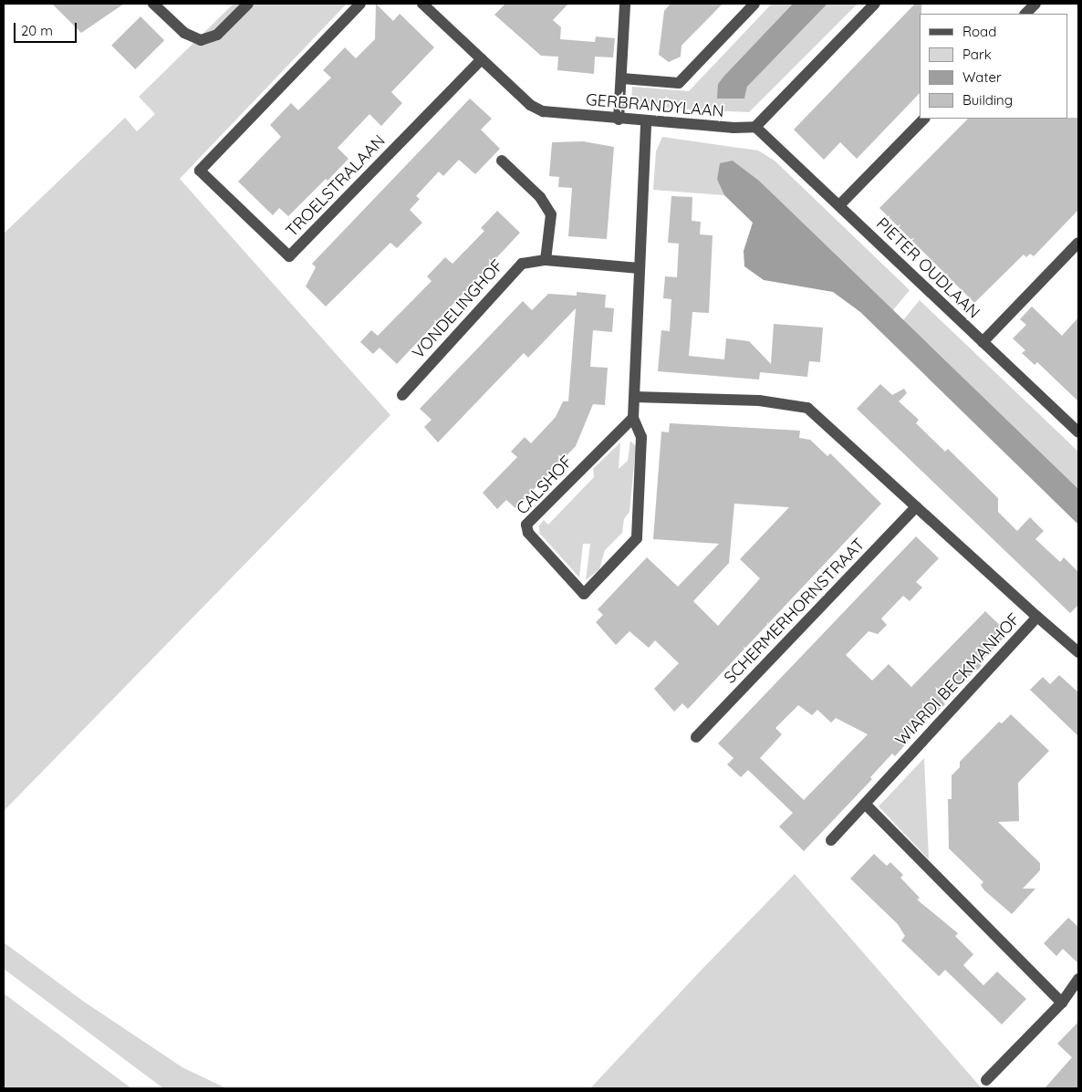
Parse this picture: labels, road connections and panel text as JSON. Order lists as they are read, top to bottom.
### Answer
{
  "streets": {
    "street": [
      "GERBRANDYLAAN",
      "TROELSTRALAAN",
      "PIETER OUDLAAN",
      "VONDELINGHOF",
      "CALSHOF",
      "SCHERMERHORNSTRAAT",
      "WIARDI BECKMANHOF"
    ]
  },
  "crossings": [
    ["GERBRANDYLAAN", "TROELSTRALAAN"],
    ["GERBRANDYLAAN", "PIETER OUDLAAN"],
    ["GERBRANDYLAAN", "CALSHOF"],
    ["VONDELINGHOF", "CALSHOF"]
  ],
  "legend": [
    "Road",
    "Park",
    "Water",
    "Building"
  ],
  "scale_bar": "20 m"
}
